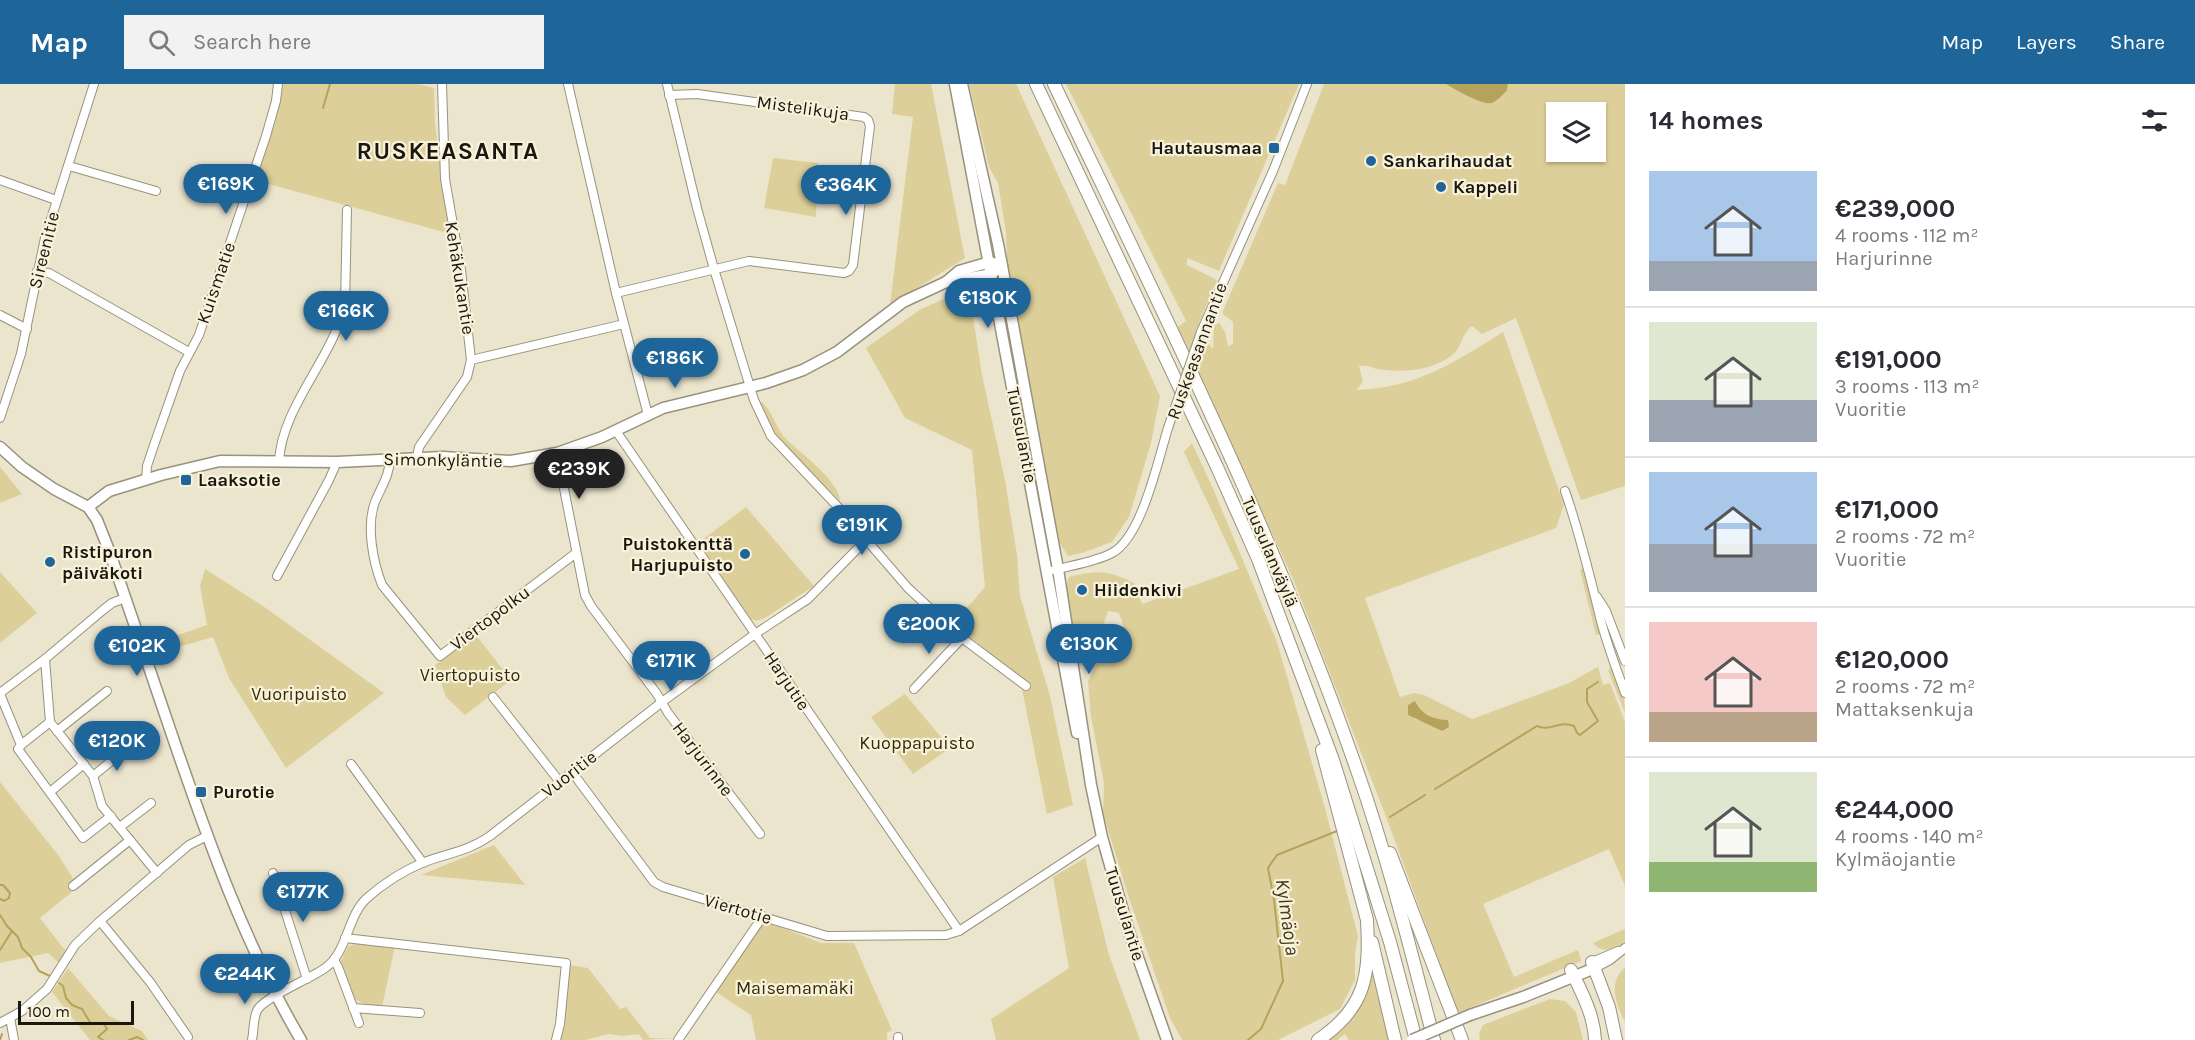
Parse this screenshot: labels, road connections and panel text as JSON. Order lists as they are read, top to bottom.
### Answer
{
  "streets": {
    "highway": ["Tuusulanväylä"],
    "main road": ["Tuusulantie", "Simonkyläntie"],
    "street": [
      "Mistelikuja",
      "Sireenitie",
      "Kehäkukantie",
      "Kuismatie",
      "Ruskeasannantie",
      "Viertopolku",
      "Harjutie",
      "Harjurinne",
      "Vuoritie",
      "Viertotie"
    ]
  },
  "crossings": [
    ["Kehäkukantie", "Simonkyläntie"],
    ["Kuismatie", "Simonkyläntie"],
    ["Ruskeasannantie", "Tuusulantie"],
    ["Tuusulantie", "Simonkyläntie"],
    ["Simonkyläntie", "Viertopolku"],
    ["Simonkyläntie", "Harjutie"],
    ["Simonkyläntie", "Harjurinne"],
    ["Viertopolku", "Harjurinne"],
    ["Harjutie", "Vuoritie"],
    ["Harjutie", "Viertotie"],
    ["Harjurinne", "Vuoritie"],
    ["Vuoritie", "Viertotie"]
  ],
  "districts": ["RUSKEASANTA"],
  "water": ["Kylmäoja"],
  "parks": [
    "Viertopuisto",
    "Vuoripuisto",
    "Kuoppapuisto",
    "Maisemamäki"
  ],
  "places": {
    "transit": ["Hautausmaa", "Laaksotie", "Purotie"],
    "other": [
      "Sankarihaudat",
      "Kappeli",
      "Puistokenttä Harjupuisto",
      "Ristipuron päiväkoti",
      "Hiidenkivi"
    ]
  },
  "scale_bar": "100 m",
  "page": {
    "header": "Map",
    "search": "Search here",
    "nav": ["Map", "Layers", "Share"],
    "heading": "14 homes",
    "list": [
      {
        "name": "€239,000",
        "note": "4 rooms · 112 m² · Harjurinne"
      },
      {
        "name": "€191,000",
        "note": "3 rooms · 113 m² · Vuoritie"
      },
      {
        "name": "€171,000",
        "note": "2 rooms · 72 m² · Vuoritie"
      },
      {
        "name": "€120,000",
        "note": "2 rooms · 72 m² · Mattaksenkuja"
      },
      {
        "name": "€244,000",
        "note": "4 rooms · 140 m² · Kylmäojantie"
      }
    ],
    "price": [
      "€169K",
      "€364K",
      "€180K",
      "€166K",
      "€186K",
      "€239K",
      "€191K",
      "€200K",
      "€130K",
      "€102K",
      "€171K",
      "€120K",
      "€177K",
      "€244K"
    ],
    "scale": "100 m"
  }
}
